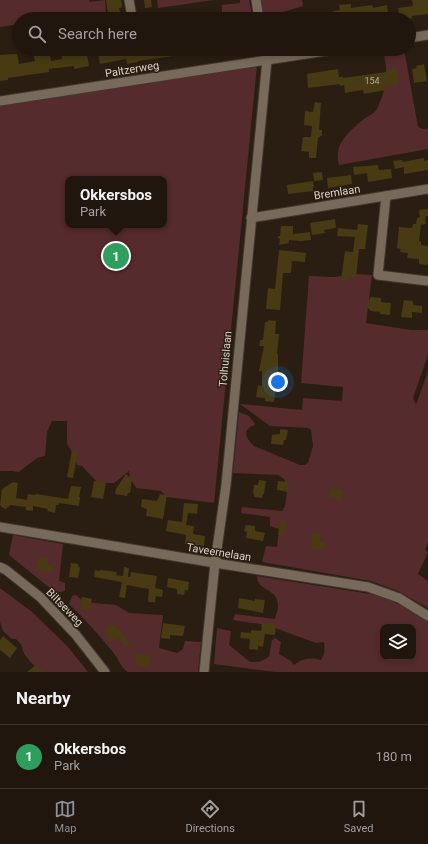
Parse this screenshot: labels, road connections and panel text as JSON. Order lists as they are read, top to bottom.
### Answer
{
  "streets": {
    "street": [
      "Paltzerweg",
      "Bremlaan",
      "Tolhuislaan",
      "Taveernelaan",
      "Biltseweg"
    ]
  },
  "crossings": [
    ["Paltzerweg", "Tolhuislaan"],
    ["Bremlaan", "Tolhuislaan"],
    ["Tolhuislaan", "Taveernelaan"]
  ],
  "house_numbers": ["154"],
  "page": {
    "search": "Search here",
    "popup": ["Okkersbos", "Park"],
    "pins": "1",
    "heading": "Nearby",
    "list": [
      {
        "mark": "1",
        "name": "Okkersbos",
        "note": "Park",
        "value": "180 m"
      }
    ],
    "nav": ["Map", "Directions", "Saved"]
  }
}
